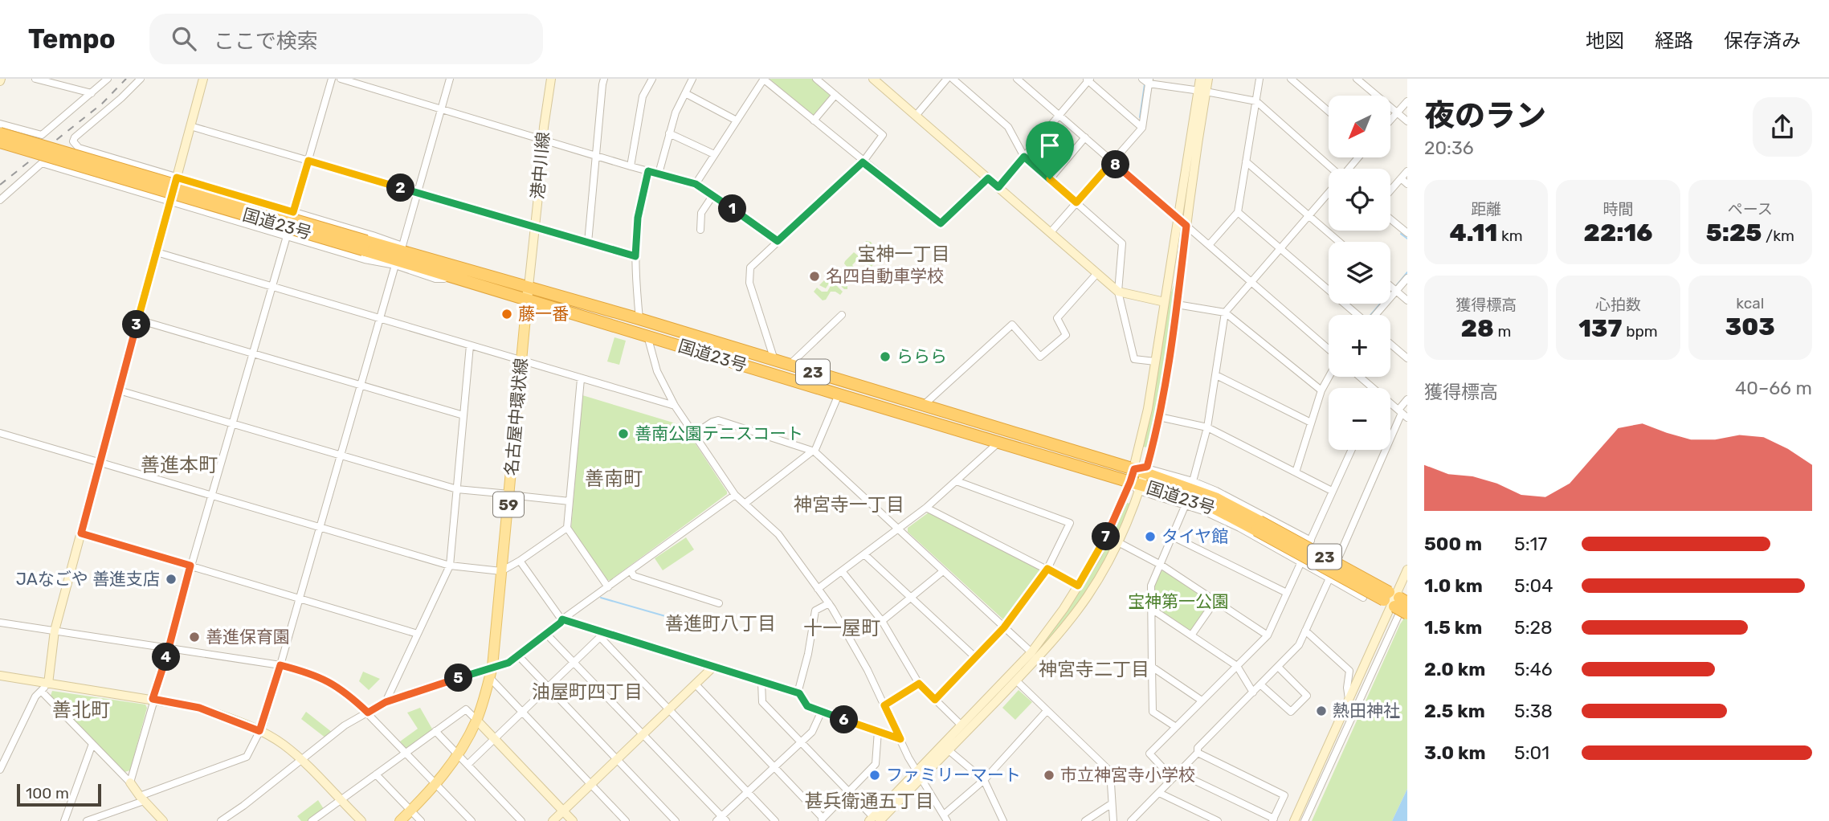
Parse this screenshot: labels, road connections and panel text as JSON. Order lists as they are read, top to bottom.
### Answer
{
  "streets": {
    "highway": ["国道23号", "23"],
    "main road": ["名古屋中環状線", "59"],
    "street": ["港中川線"]
  },
  "crossings": [
    ["港中川線", "国道23号"],
    ["港中川線", "名古屋中環状線"],
    ["国道23号", "名古屋中環状線"]
  ],
  "districts": [
    "宝神一丁目",
    "善進本町",
    "善南町",
    "神宮寺一丁目",
    "善進町八丁目",
    "十一屋町",
    "神宮寺二丁目",
    "油屋町四丁目",
    "善北町",
    "甚兵衛通五丁目"
  ],
  "parks": ["宝神第一公園"],
  "places": [
    "名四自動車学校",
    "藤一番",
    "ららら",
    "善南公園テニスコート",
    "タイヤ館",
    "JAなごや 善進支店",
    "善進保育園",
    "熱田神社",
    "ファミリーマート",
    "市立神宮寺小学校"
  ],
  "scale_bar": "100 m",
  "north": "bottom left",
  "page": {
    "header": "Tempo",
    "search": "ここで検索",
    "nav": ["地図", "経路", "保存済み"],
    "heading": ["夜のラン", "20:36"],
    "map_buttons": ["+", "−"],
    "pins": [
      "8",
      "2",
      "1",
      "3",
      "7",
      "4",
      "5",
      "6"
    ],
    "stats": [
      ["距離", "4.11 km"],
      ["時間", "22:16"],
      ["ペース", "5:25 /km"],
      ["獲得標高", "28 m"],
      ["心拍数", "137 bpm"],
      ["kcal", "303"]
    ],
    "chart": ["獲得標高", "40–66 m"],
    "list": [
      {
        "name": "500 m",
        "note": "5:17"
      },
      {
        "name": "1.0 km",
        "note": "5:04"
      },
      {
        "name": "1.5 km",
        "note": "5:28"
      },
      {
        "name": "2.0 km",
        "note": "5:46"
      },
      {
        "name": "2.5 km",
        "note": "5:38"
      },
      {
        "name": "3.0 km",
        "note": "5:01"
      }
    ],
    "scale": "100 m"
  }
}
